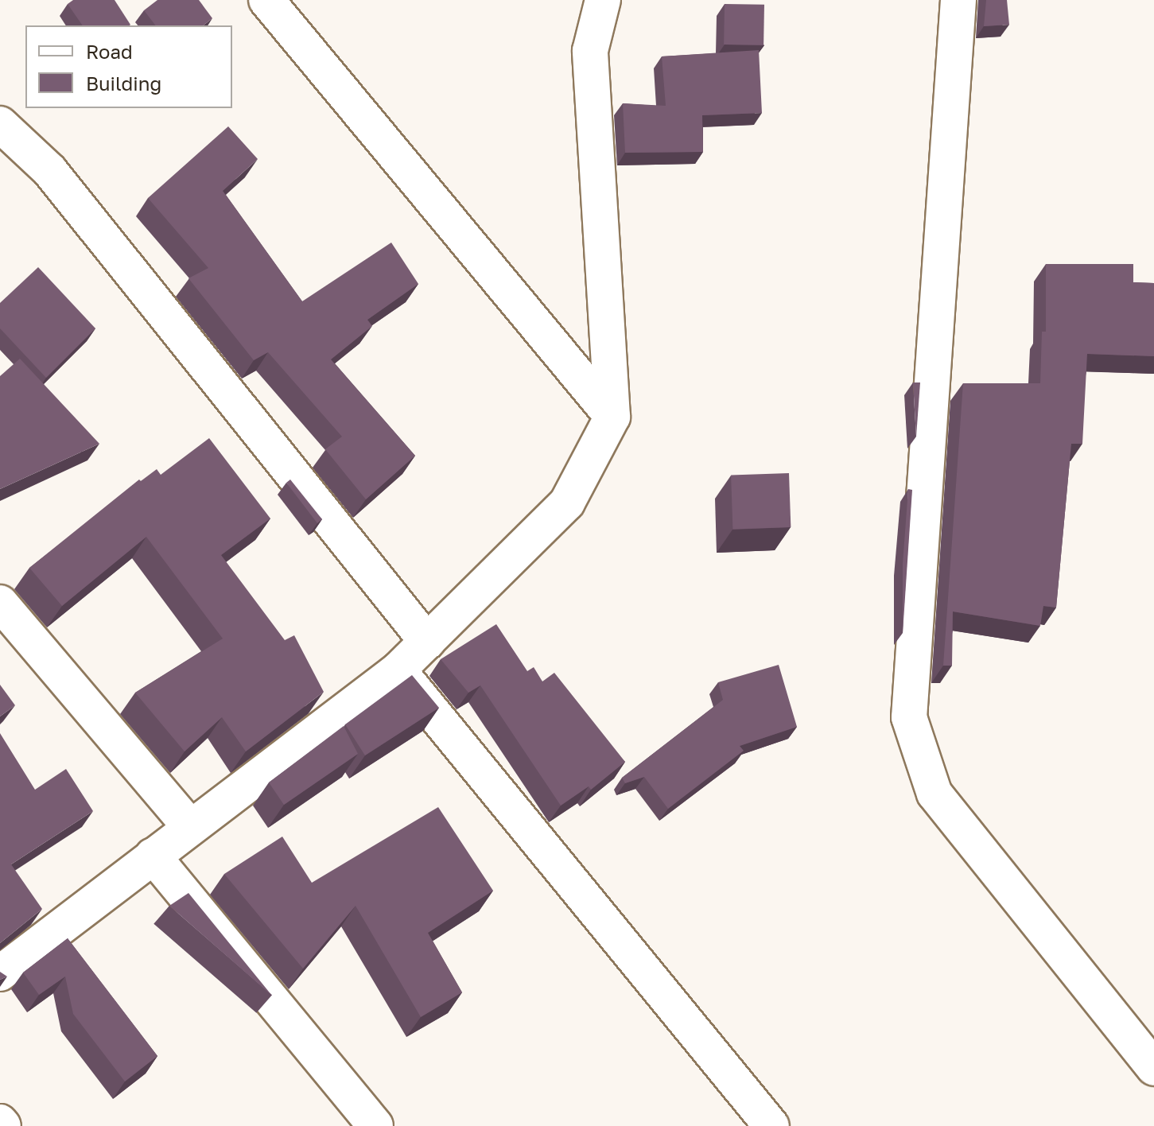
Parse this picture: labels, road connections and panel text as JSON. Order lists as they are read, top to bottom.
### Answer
{
  "legend": ["Road", "Building"]
}
